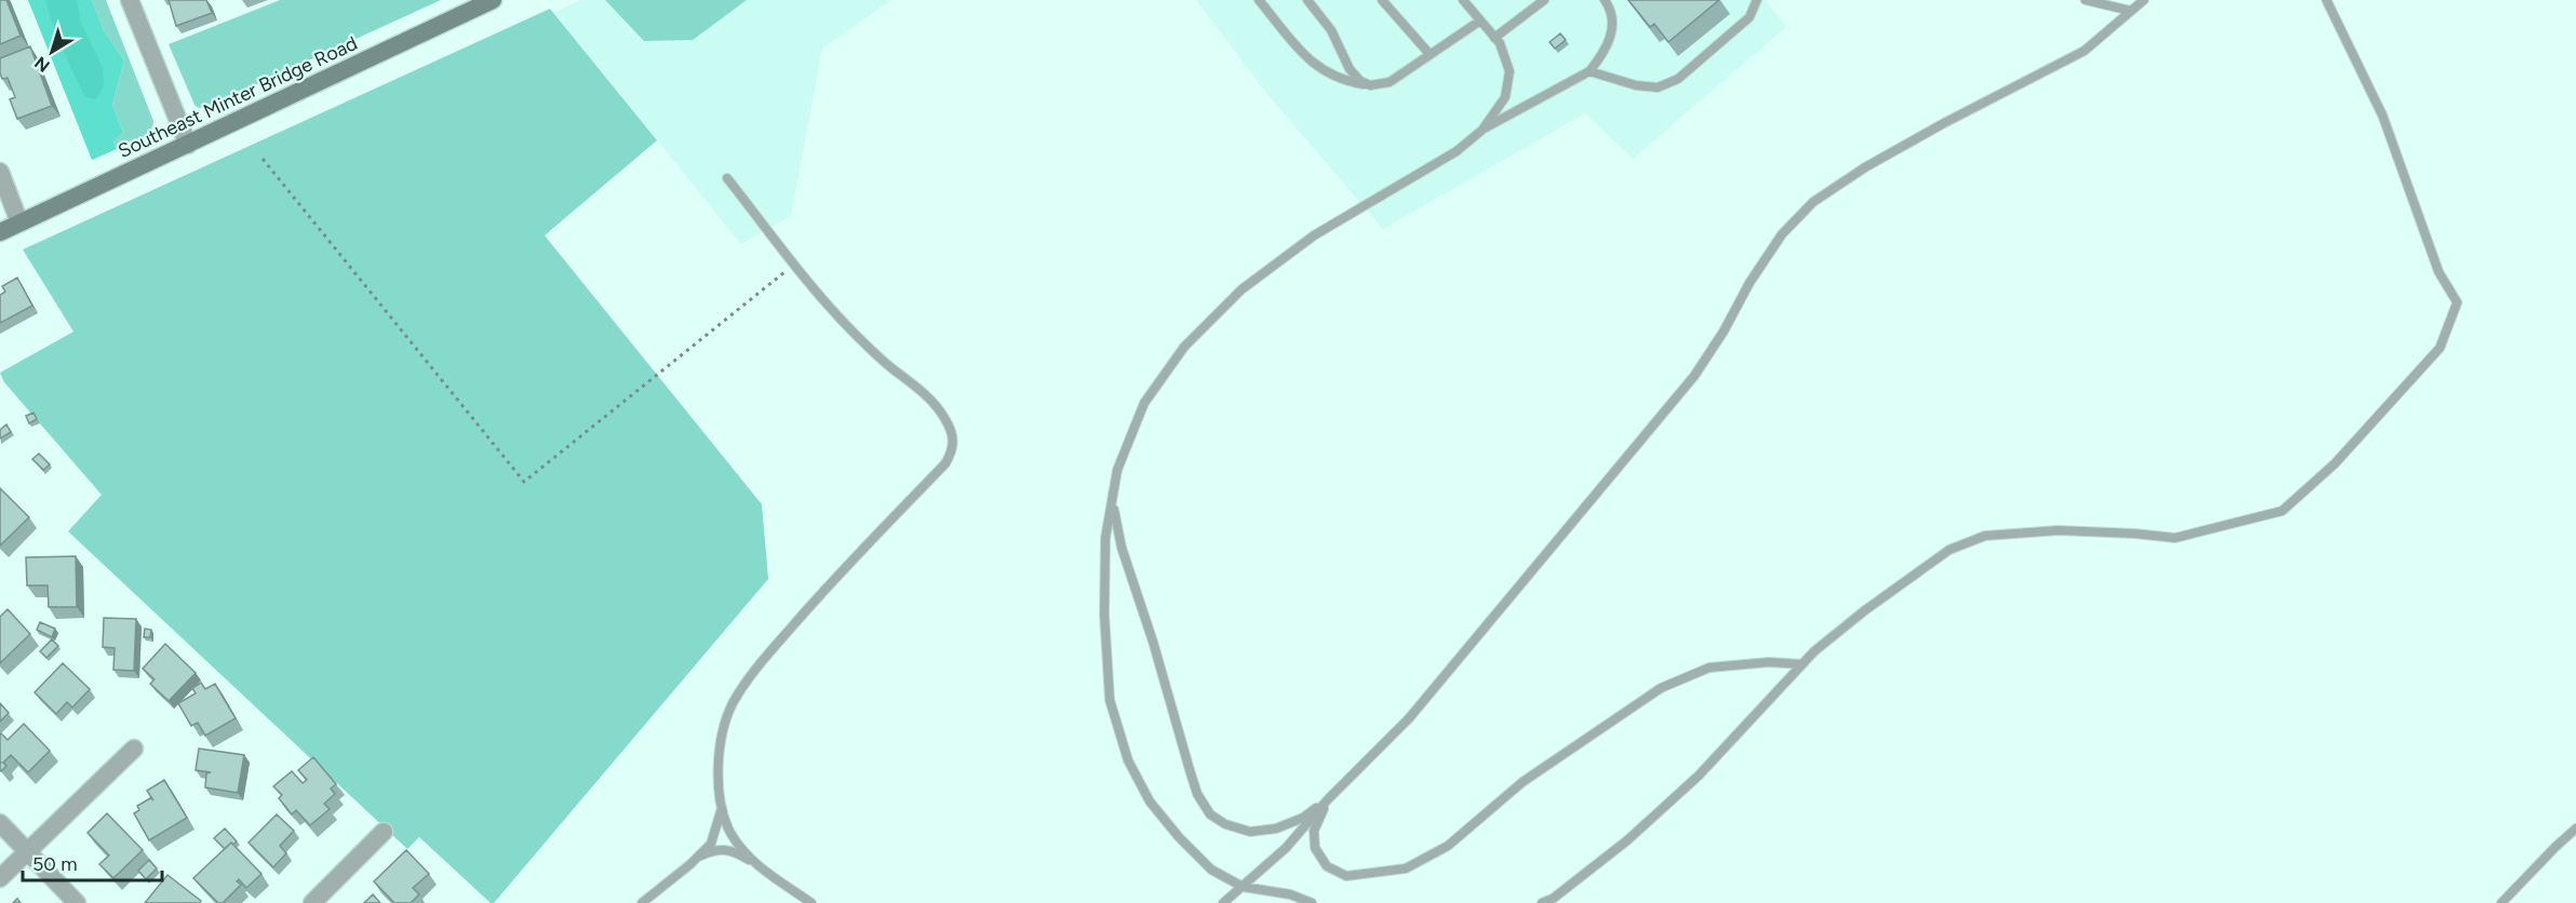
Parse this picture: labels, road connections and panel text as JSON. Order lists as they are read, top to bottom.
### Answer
{
  "streets": {
    "main road": ["Southeast Minter Bridge Road"]
  },
  "scale_bar": "50 m",
  "north": "bottom left"
}
